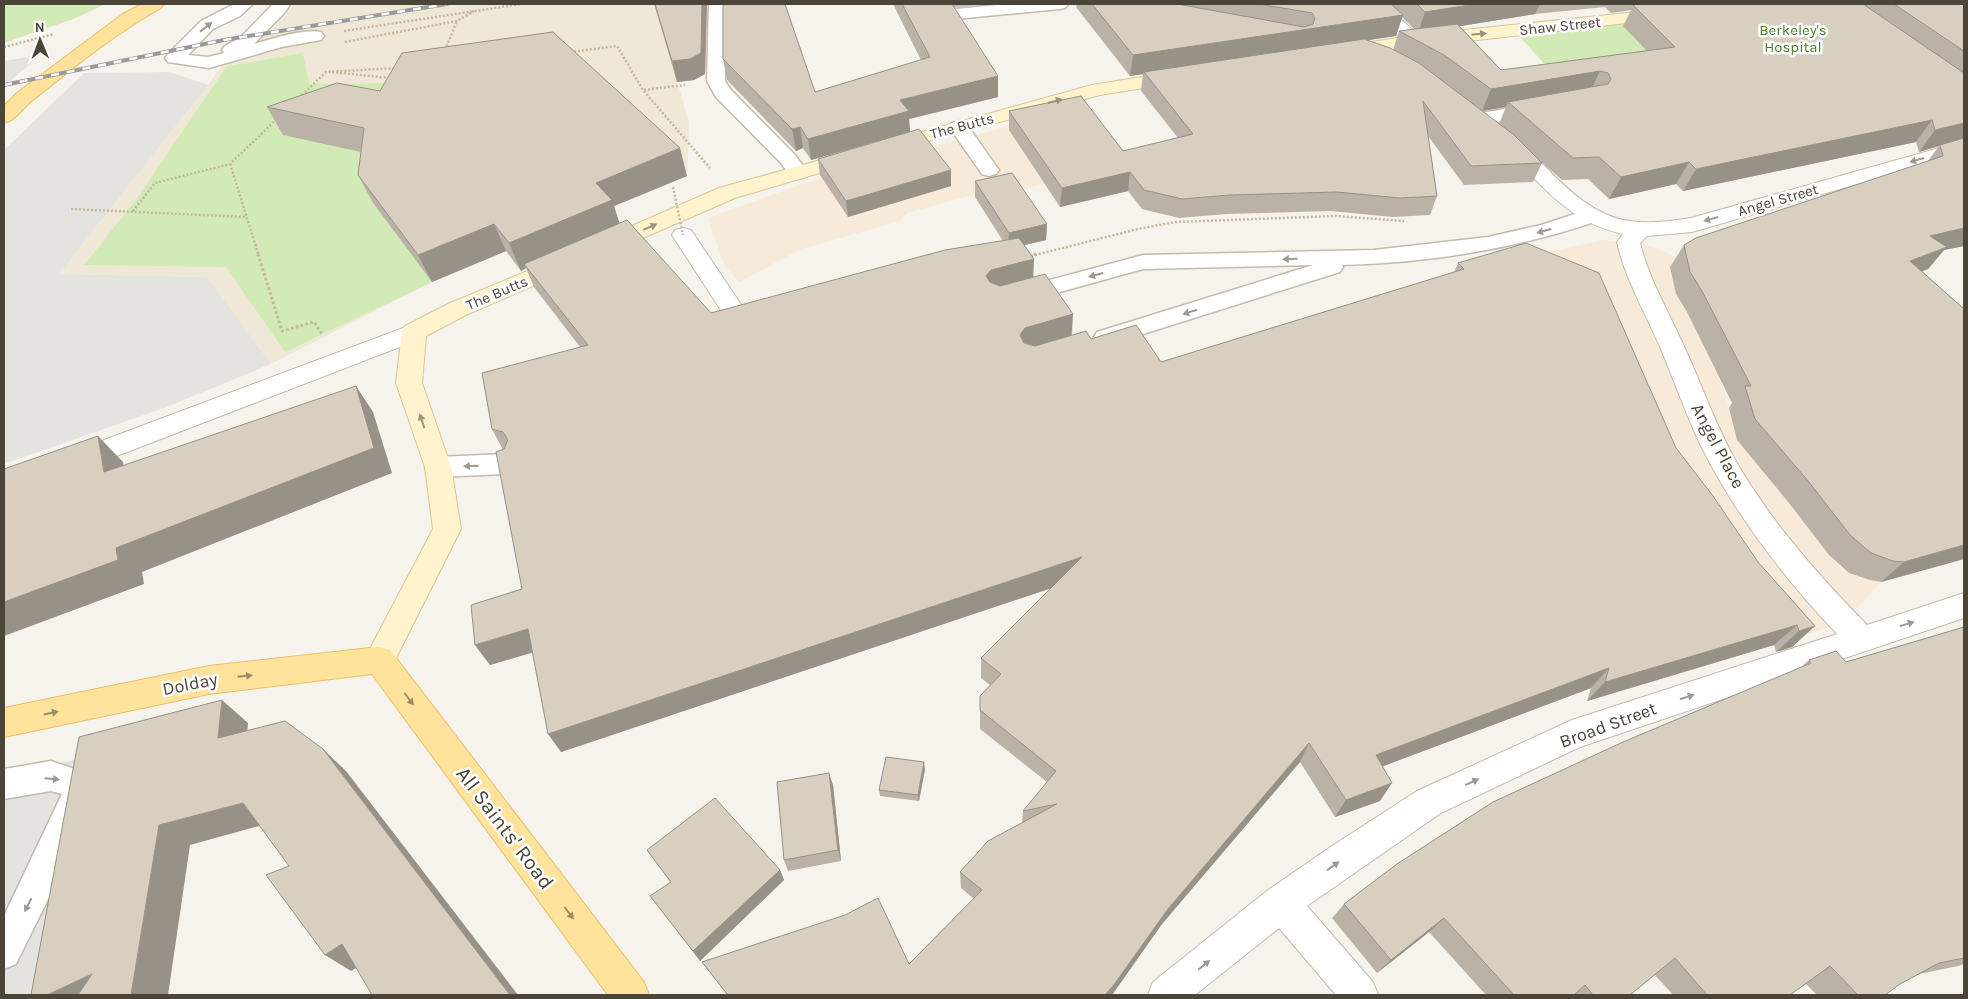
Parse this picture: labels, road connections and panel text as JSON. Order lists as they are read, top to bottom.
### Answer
{
  "streets": {
    "main road": [
      "Shaw Street",
      "The Butts",
      "Dolday",
      "All Saints' Road"
    ],
    "street": ["Angel Street", "Angel Place", "Broad Street"]
  },
  "crossings": [
    ["Angel Street", "Angel Place"],
    ["Angel Place", "Broad Street"],
    ["Dolday", "All Saints' Road"]
  ],
  "one_way": [
    "Shaw Street",
    "The Butts",
    "Angel Street",
    "Dolday",
    "Broad Street",
    "All Saints' Road"
  ],
  "parks": ["Berkeley's Hospital"],
  "north": "top"
}
